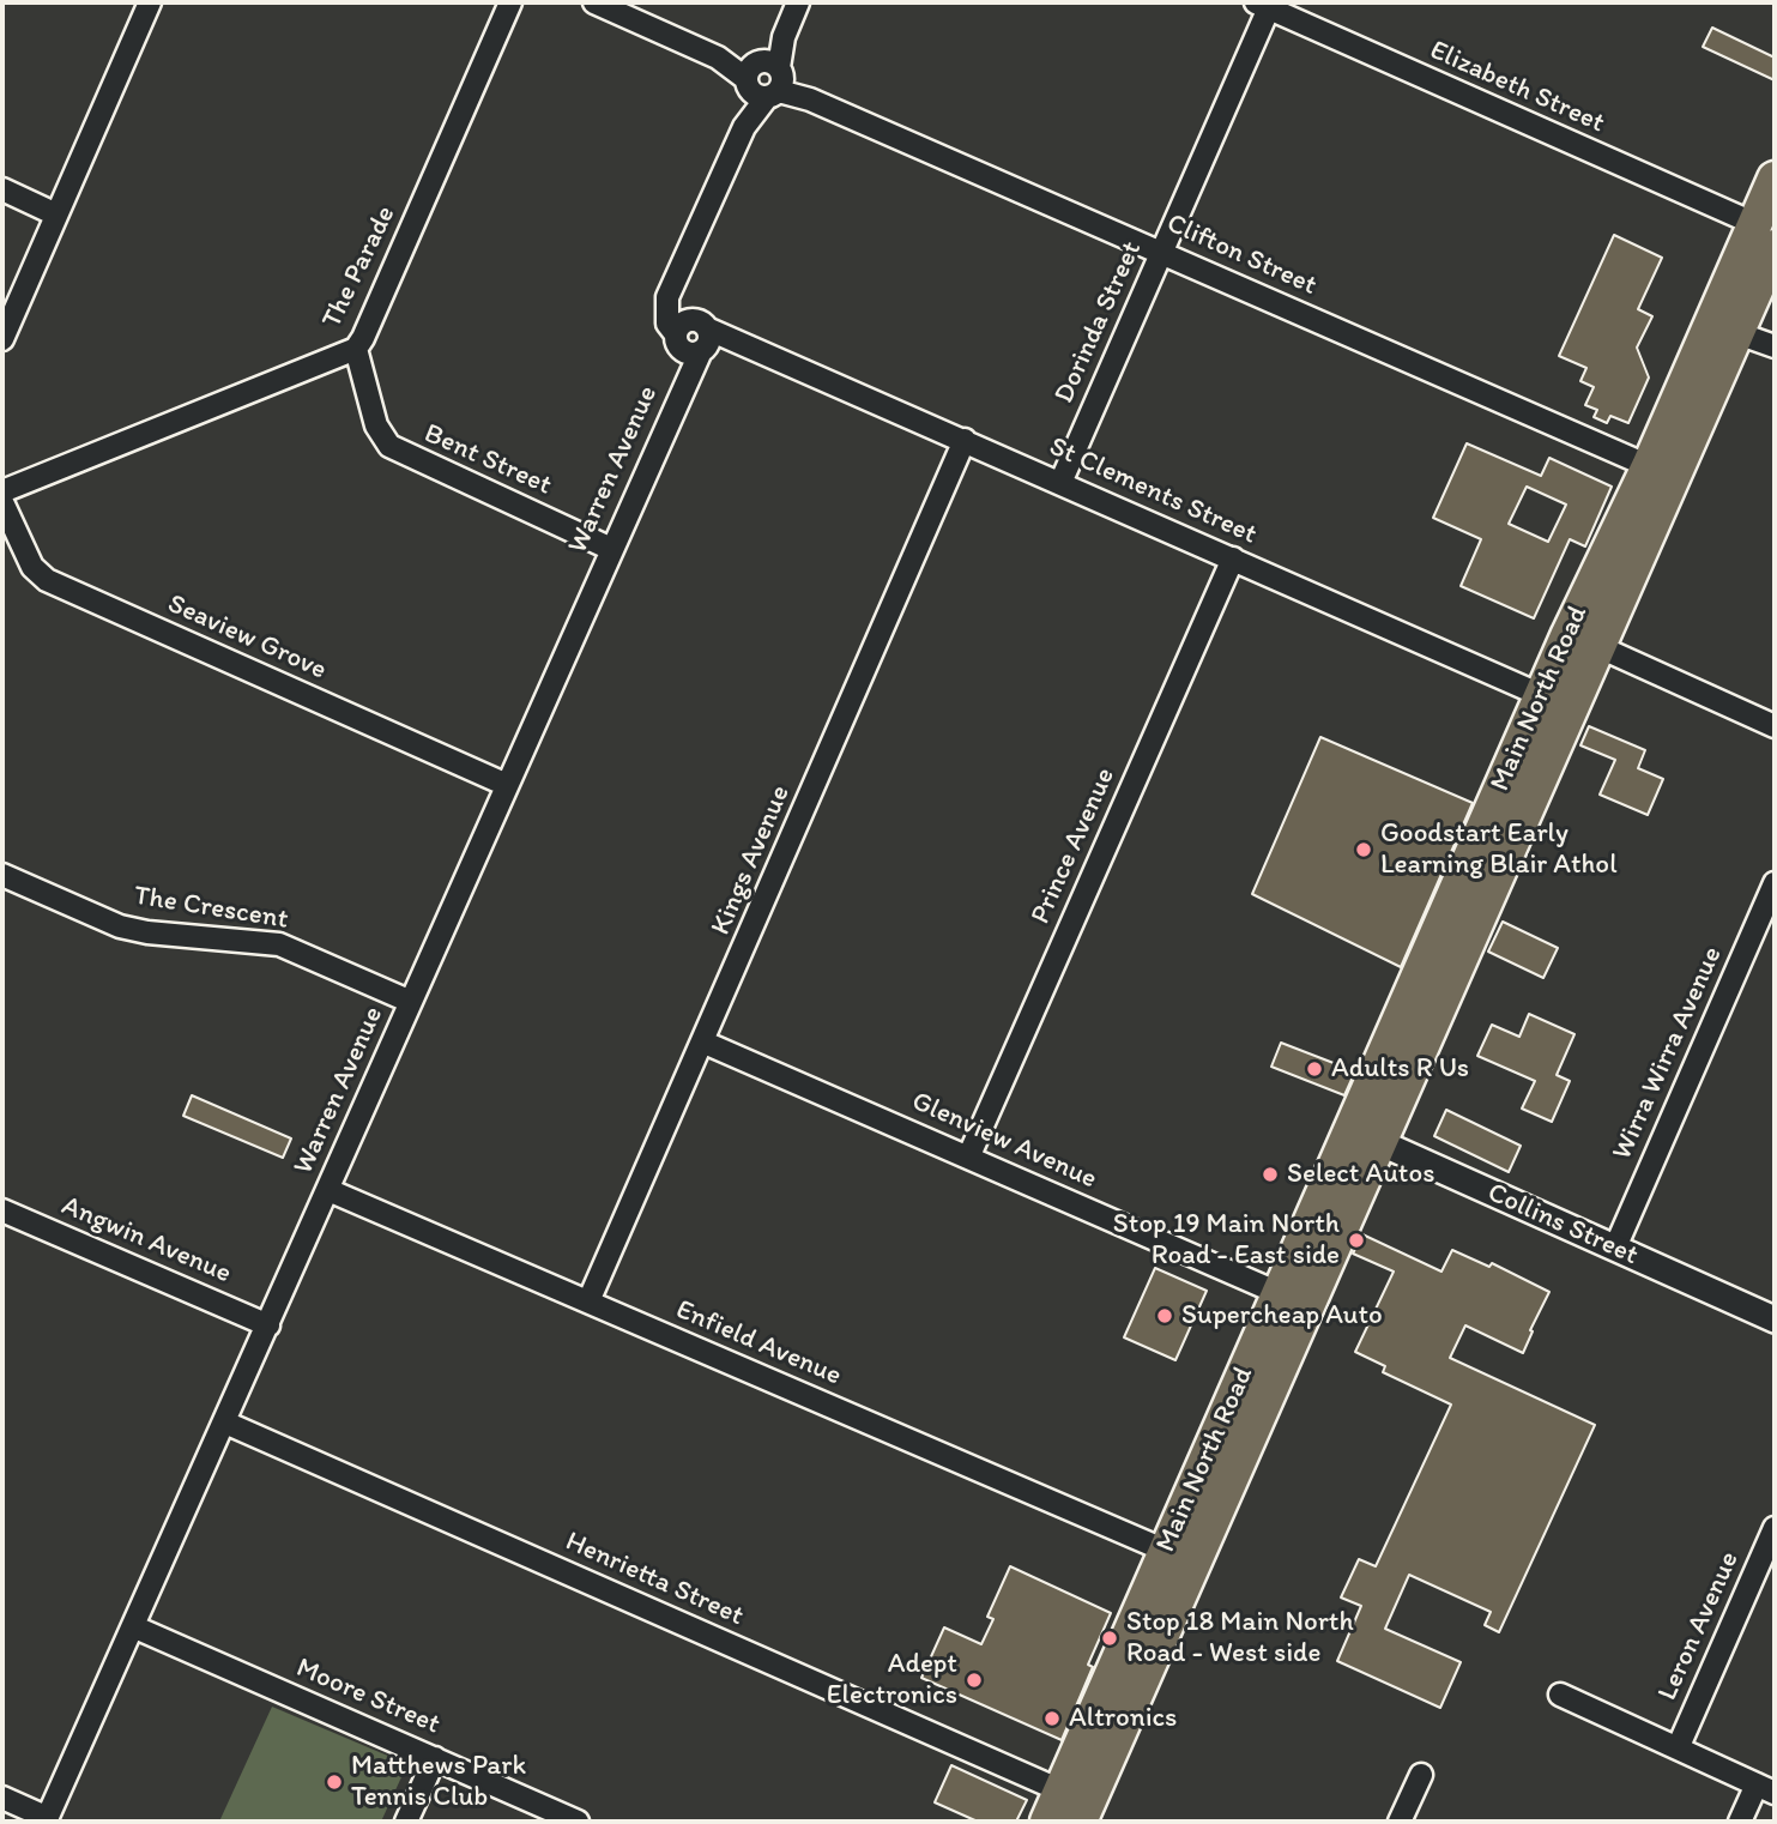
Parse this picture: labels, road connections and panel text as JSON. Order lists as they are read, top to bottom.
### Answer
{
  "streets": {
    "highway": ["Main North Road", "Collins Street"],
    "street": [
      "Elizabeth Street",
      "Clifton Street",
      "The Parade",
      "Dorinda Street",
      "Bent Street",
      "Warren Avenue",
      "St Clements Street",
      "Seaview Grove",
      "Prince Avenue",
      "Kings Avenue",
      "The Crescent",
      "Wirra Wirra Avenue",
      "Glenview Avenue",
      "Angwin Avenue",
      "Enfield Avenue",
      "Henrietta Street",
      "Leron Avenue",
      "Moore Street"
    ]
  },
  "crossings": [
    ["Elizabeth Street", "Dorinda Street"],
    ["Elizabeth Street", "Main North Road"],
    ["Clifton Street", "Dorinda Street"],
    ["Clifton Street", "Main North Road"],
    ["The Parade", "Bent Street"],
    ["Dorinda Street", "St Clements Street"],
    ["Bent Street", "Warren Avenue"],
    ["Warren Avenue", "St Clements Street"],
    ["Warren Avenue", "Seaview Grove"],
    ["Warren Avenue", "The Crescent"],
    ["Warren Avenue", "Angwin Avenue"],
    ["Warren Avenue", "Enfield Avenue"],
    ["Warren Avenue", "Henrietta Street"],
    ["Warren Avenue", "Moore Street"],
    ["St Clements Street", "Main North Road"],
    ["St Clements Street", "Prince Avenue"],
    ["St Clements Street", "Kings Avenue"],
    ["Main North Road", "Glenview Avenue"],
    ["Main North Road", "Collins Street"],
    ["Main North Road", "Enfield Avenue"],
    ["Main North Road", "Henrietta Street"],
    ["Prince Avenue", "Glenview Avenue"],
    ["Kings Avenue", "Glenview Avenue"],
    ["Kings Avenue", "Enfield Avenue"],
    ["Wirra Wirra Avenue", "Collins Street"]
  ],
  "places": [
    "Goodstart Early Learning Blair Athol",
    "Adults R Us",
    "Select Autos",
    "Stop 19 Main North Road - East side",
    "Supercheap Auto",
    "Stop 18 Main North Road - West side",
    "Adept Electronics",
    "Altronics",
    "Matthews Park Tennis Club"
  ]
}
